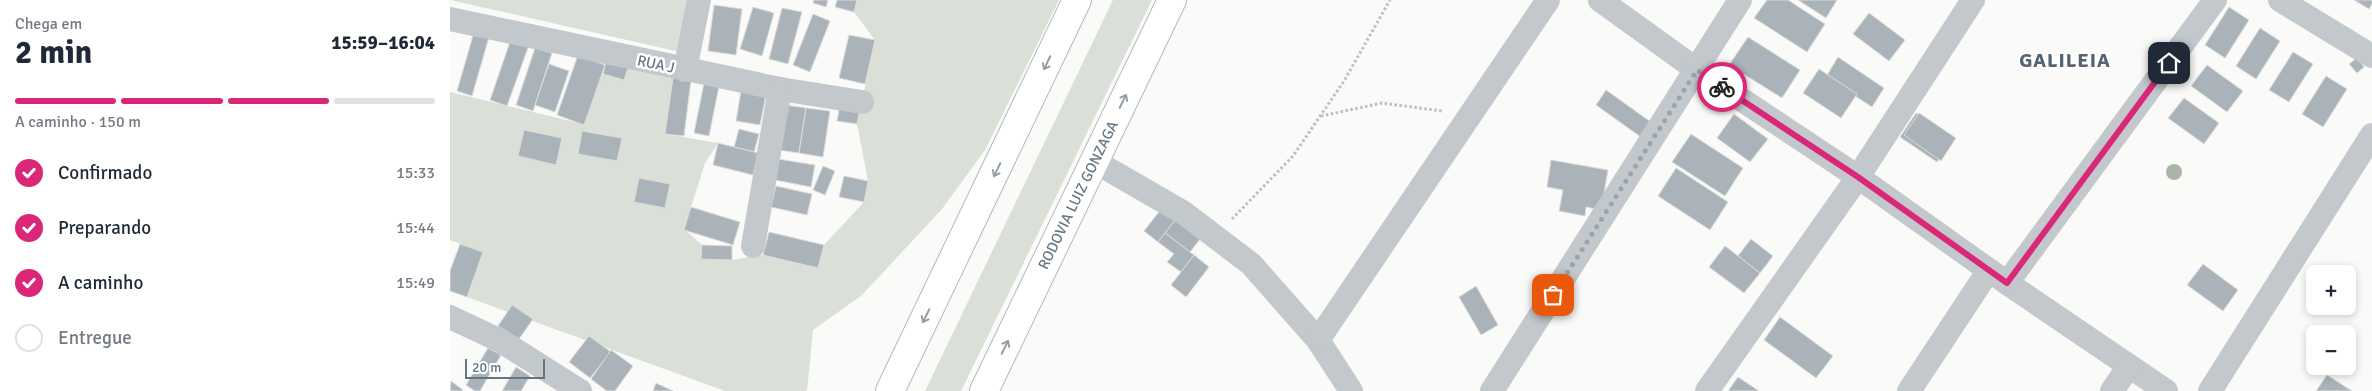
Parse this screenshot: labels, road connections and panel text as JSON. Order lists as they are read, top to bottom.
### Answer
{
  "streets": {
    "highway": ["RODOVIA LUIZ GONZAGA"],
    "street": ["RUA J"]
  },
  "districts": ["GALILEIA"],
  "scale_bar": "20 m",
  "page": {
    "heading": ["2 min", "Chega em", "15:59–16:04"],
    "bar": "A caminho · 150 m",
    "list": [
      ["Confirmado", "15:33"],
      ["Preparando", "15:44"],
      ["A caminho", "15:49"],
      "Entregue"
    ],
    "map_buttons": ["+", "−"],
    "scale": "20 m"
  }
}
